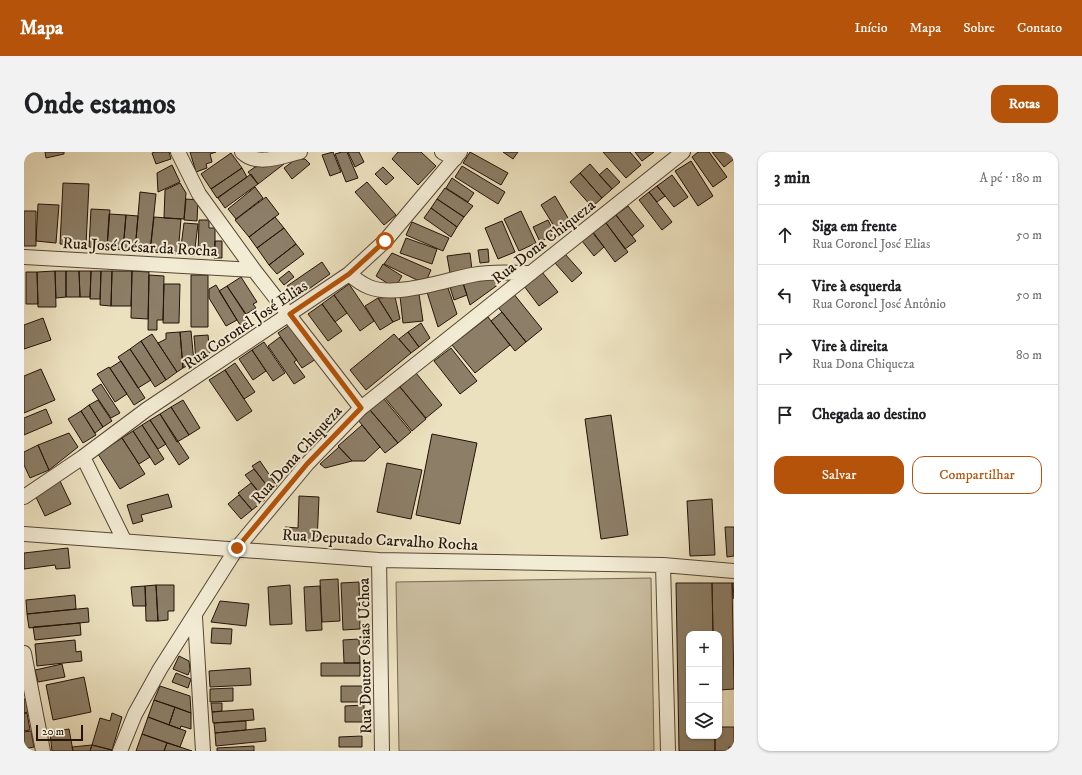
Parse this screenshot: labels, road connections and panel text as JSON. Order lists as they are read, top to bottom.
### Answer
{
  "streets": {
    "street": [
      "Rua Dona Chiqueza",
      "Rua José César da Rocha",
      "Rua Coronel José Elias",
      "Rua Deputado Carvalho Rocha",
      "Rua Doutor Osias Uchoa"
    ]
  },
  "crossings": [
    ["Rua Dona Chiqueza", "Rua Deputado Carvalho Rocha"],
    ["Rua Deputado Carvalho Rocha", "Rua Doutor Osias Uchoa"]
  ],
  "scale_bar": "20 m",
  "page": {
    "header": "Mapa",
    "nav": [
      "Início",
      "Mapa",
      "Sobre",
      "Contato"
    ],
    "buttons": [
      "Rotas",
      ["Salvar", "Compartilhar"]
    ],
    "title": "Onde estamos",
    "heading": ["3 min", "A pé · 180 m"],
    "list": [
      ["Siga em frente", "Rua Coronel José Elias", "50 m"],
      ["Vire à esquerda", "Rua Coronel José Antônio", "50 m"],
      ["Vire à direita", "Rua Dona Chiqueza", "80 m"],
      "Chegada ao destino"
    ],
    "map_buttons": ["+", "−"],
    "scale": "20 m"
  }
}
